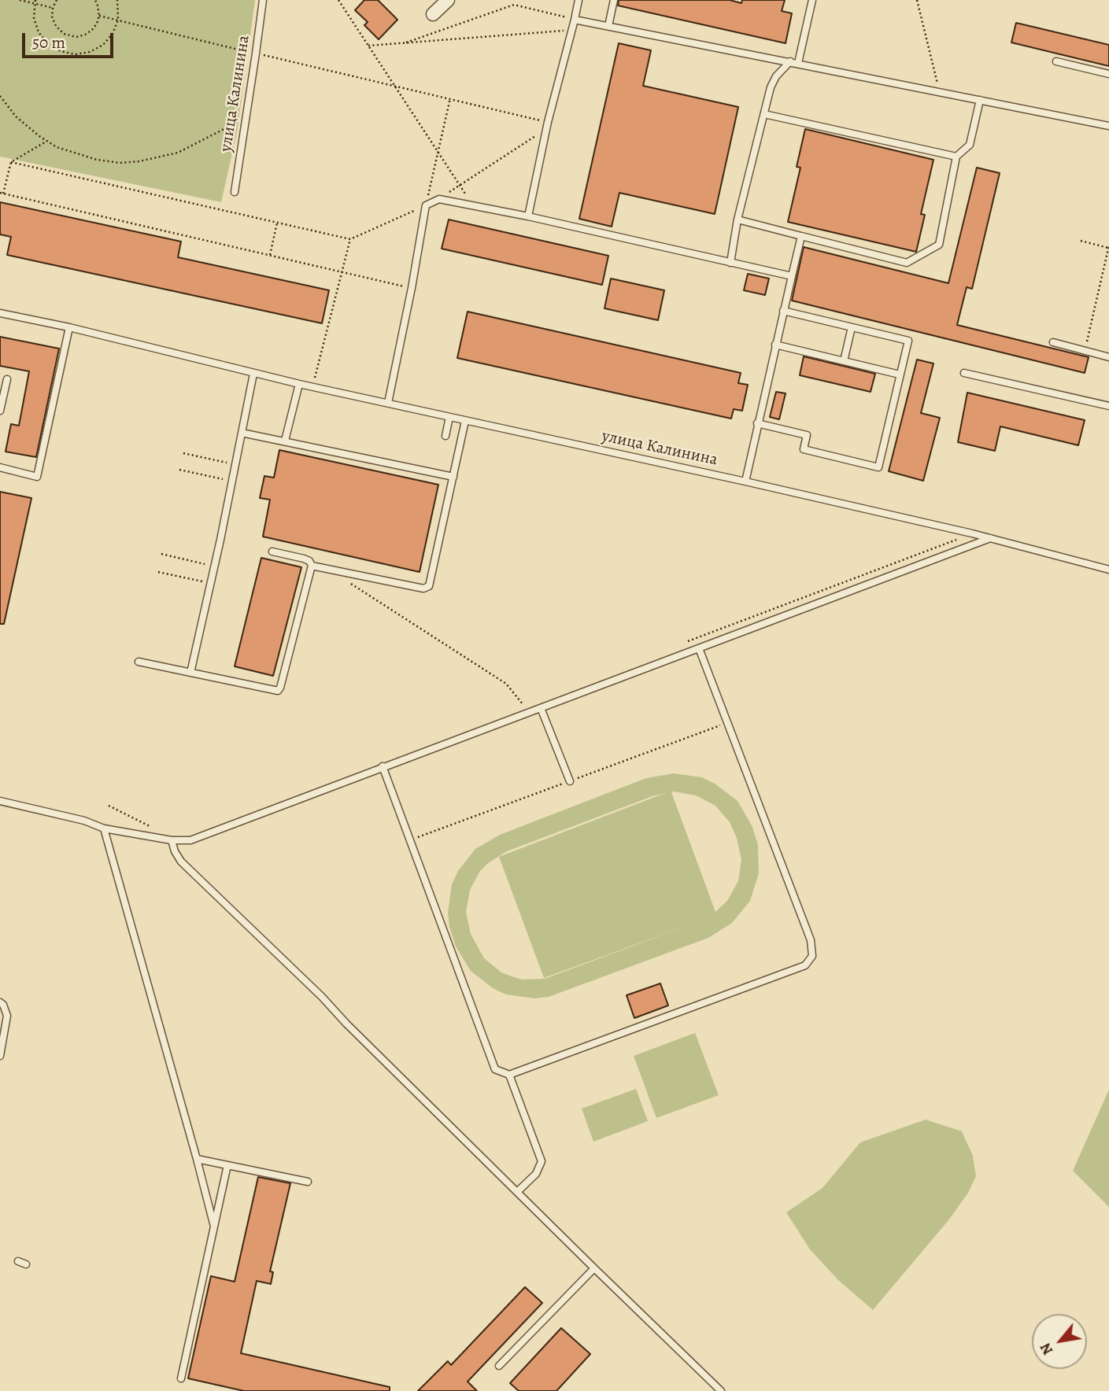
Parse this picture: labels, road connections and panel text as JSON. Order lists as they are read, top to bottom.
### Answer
{
  "streets": {
    "lane": ["улица Калинина"]
  },
  "scale_bar": "50 m",
  "north": "bottom left"
}
